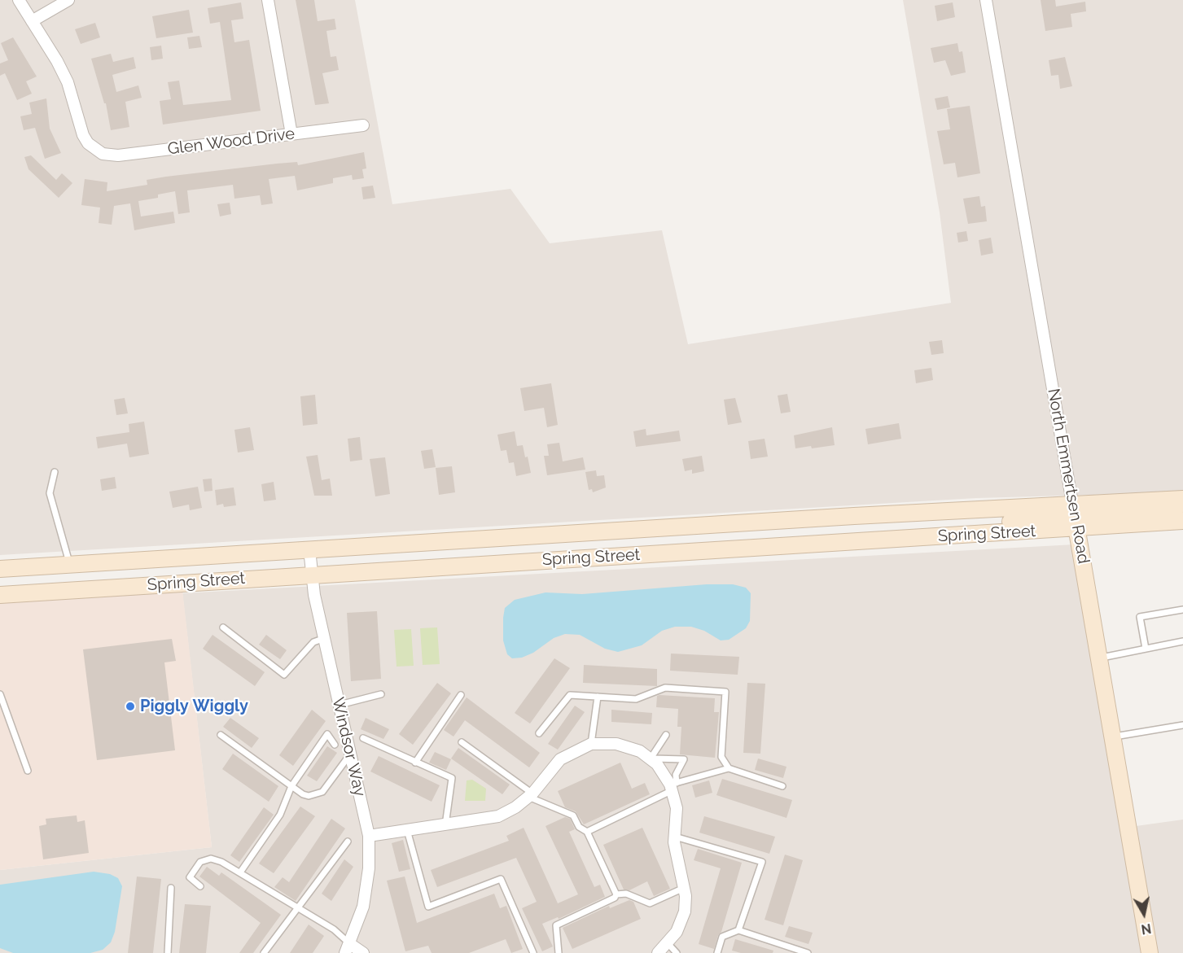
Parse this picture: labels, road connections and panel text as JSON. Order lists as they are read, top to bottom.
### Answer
{
  "streets": {
    "main road": ["North Emmertsen Road", "Spring Street"],
    "street": ["Glen Wood Drive", "Windsor Way"]
  },
  "crossings": [
    ["North Emmertsen Road", "Spring Street"],
    ["Spring Street", "Windsor Way"]
  ],
  "places": ["Piggly Wiggly"],
  "north": "bottom"
}
